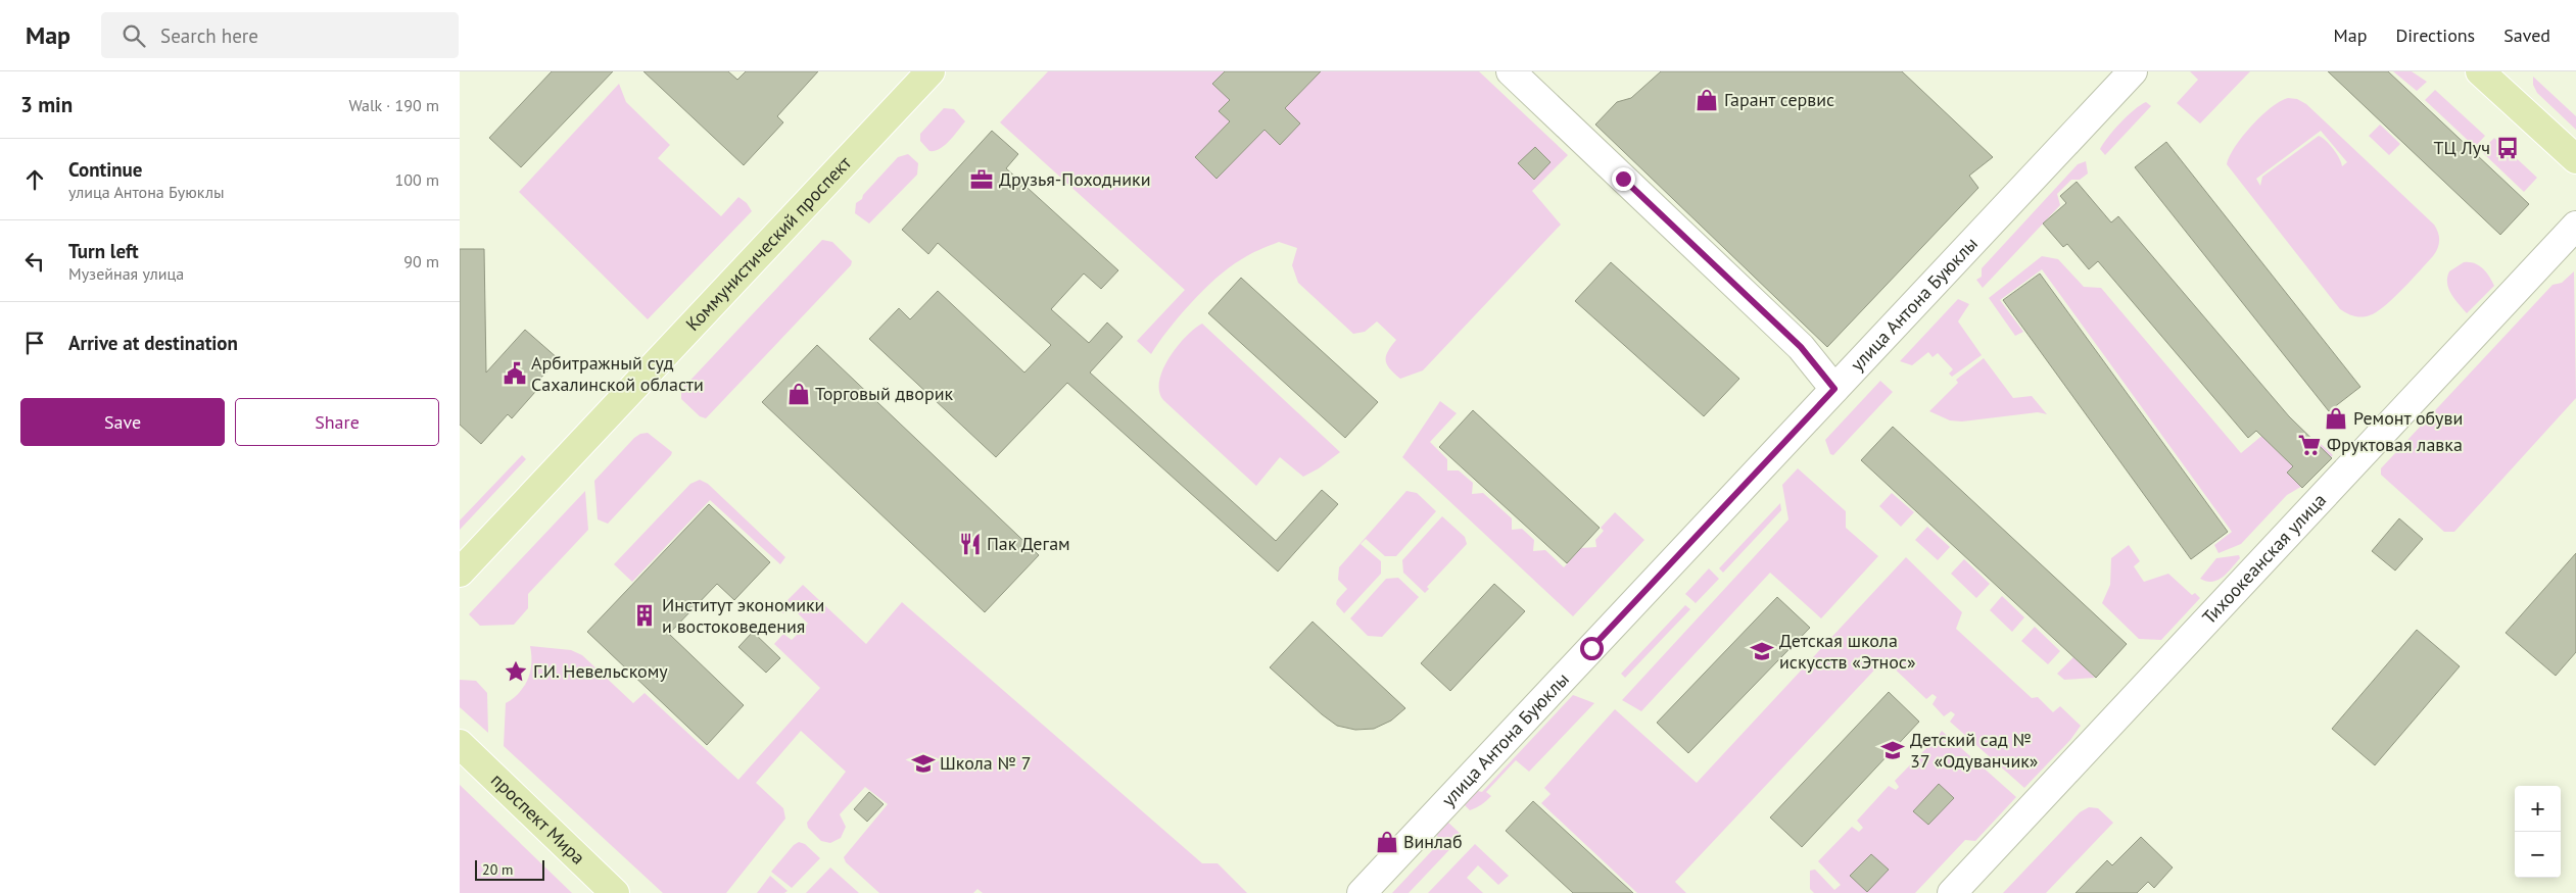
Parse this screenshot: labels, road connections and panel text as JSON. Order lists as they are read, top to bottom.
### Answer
{
  "streets": {
    "main road": ["Коммунистический проспект", "проспект Мира"],
    "street": ["улица Антона Буюклы", "Тихоокеанская улица"]
  },
  "places": {
    "shop": [
      "Гарант сервис",
      "Торговый дворик",
      "Ремонт обуви",
      "Винлаб"
    ],
    "bus stop": ["ТЦ Луч"],
    "office": ["Друзья-Походники"],
    "public building": ["Арбитражный суд Сахалинской области"],
    "supermarket": ["Фруктовая лавка"],
    "restaurant": ["Пак Дегам"],
    "building": ["Институт экономики и востоковедения"],
    "school or university": ["Детская школа искусств «Этнос»", "Детский сад № 37 «Одуванчик»", "Школа № 7"],
    "place": ["Г.И. Невельскому"]
  },
  "scale_bar": "20 m",
  "page": {
    "header": "Map",
    "search": "Search here",
    "nav": ["Map", "Directions", "Saved"],
    "heading": ["3 min", "Walk · 190 m"],
    "list": [
      ["Continue", "улица Антона Буюклы", "100 m"],
      ["Turn left", "Музейная улица", "90 m"],
      "Arrive at destination"
    ],
    "buttons": ["Save", "Share"],
    "map_buttons": ["+", "−"],
    "scale": "20 m"
  }
}
